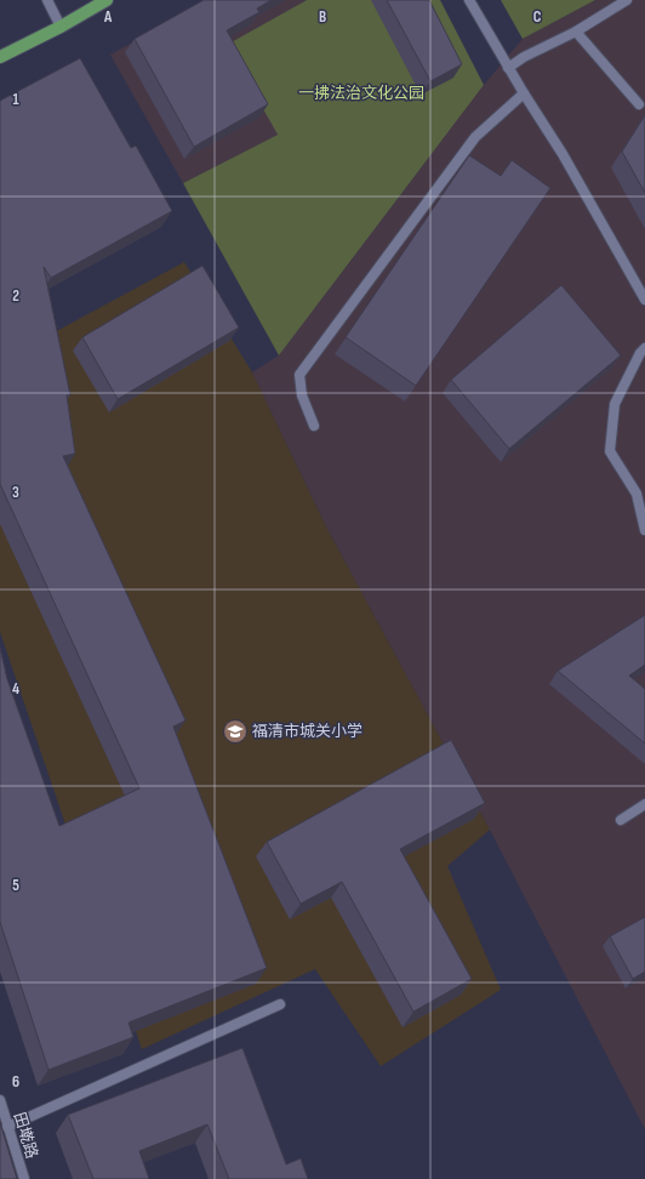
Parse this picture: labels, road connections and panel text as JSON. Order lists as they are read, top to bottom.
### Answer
{
  "streets": {
    "street": ["田墘路"]
  },
  "parks": ["一拂法治文化公园"],
  "places": {
    "school or university": ["福清市城关小学"]
  },
  "grid": {
    "columns": ["A", "B", "C"],
    "rows": [
      "1",
      "2",
      "3",
      "4",
      "5",
      "6"
    ]
  }
}
